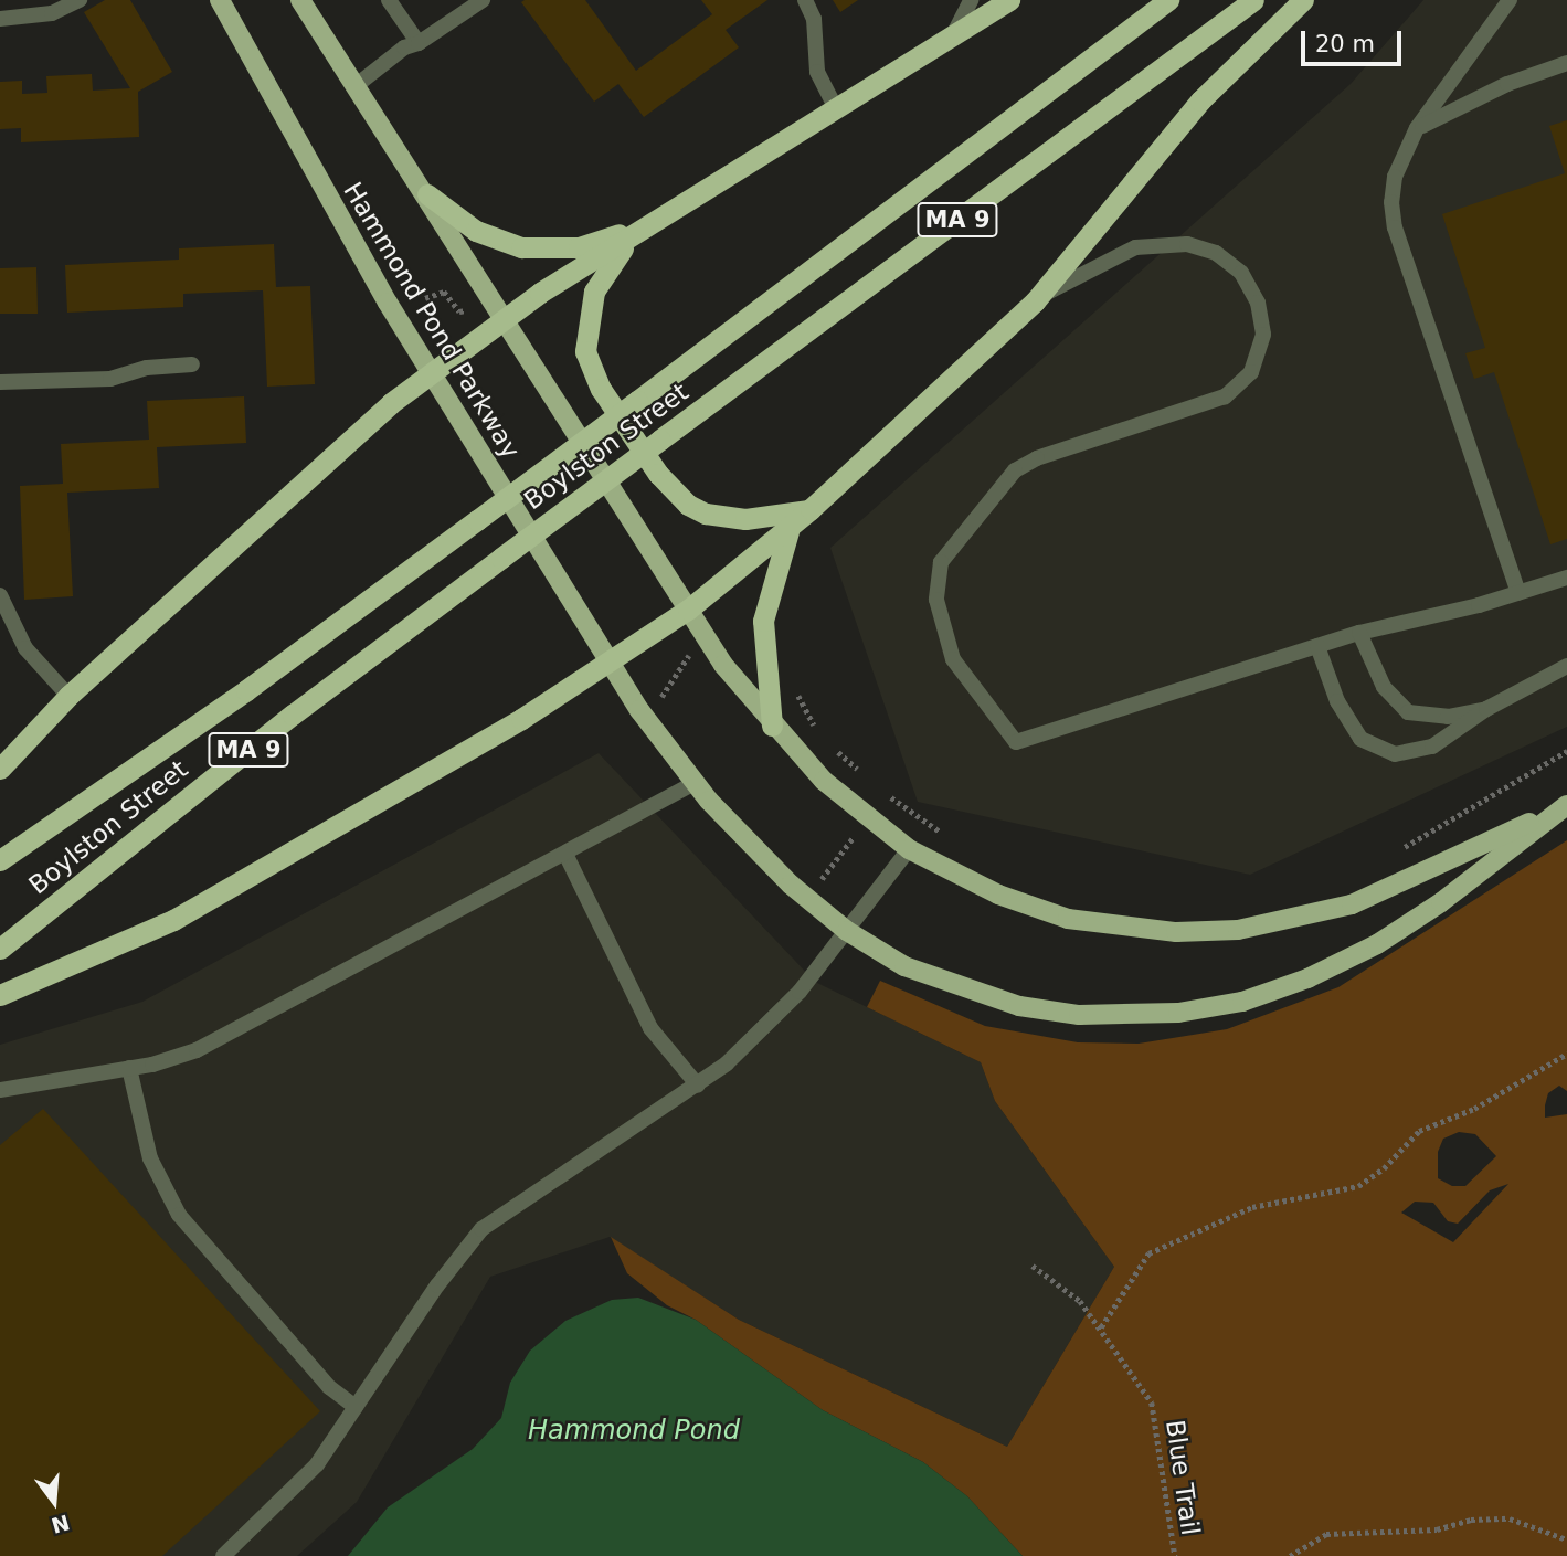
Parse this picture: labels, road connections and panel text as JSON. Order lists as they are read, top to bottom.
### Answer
{
  "streets": {
    "highway": ["MA 9", "Boylston Street"],
    "main road": ["Hammond Pond Parkway"],
    "path": ["Blue Trail"]
  },
  "water": ["Hammond Pond"],
  "scale_bar": "20 m",
  "north": "bottom"
}
